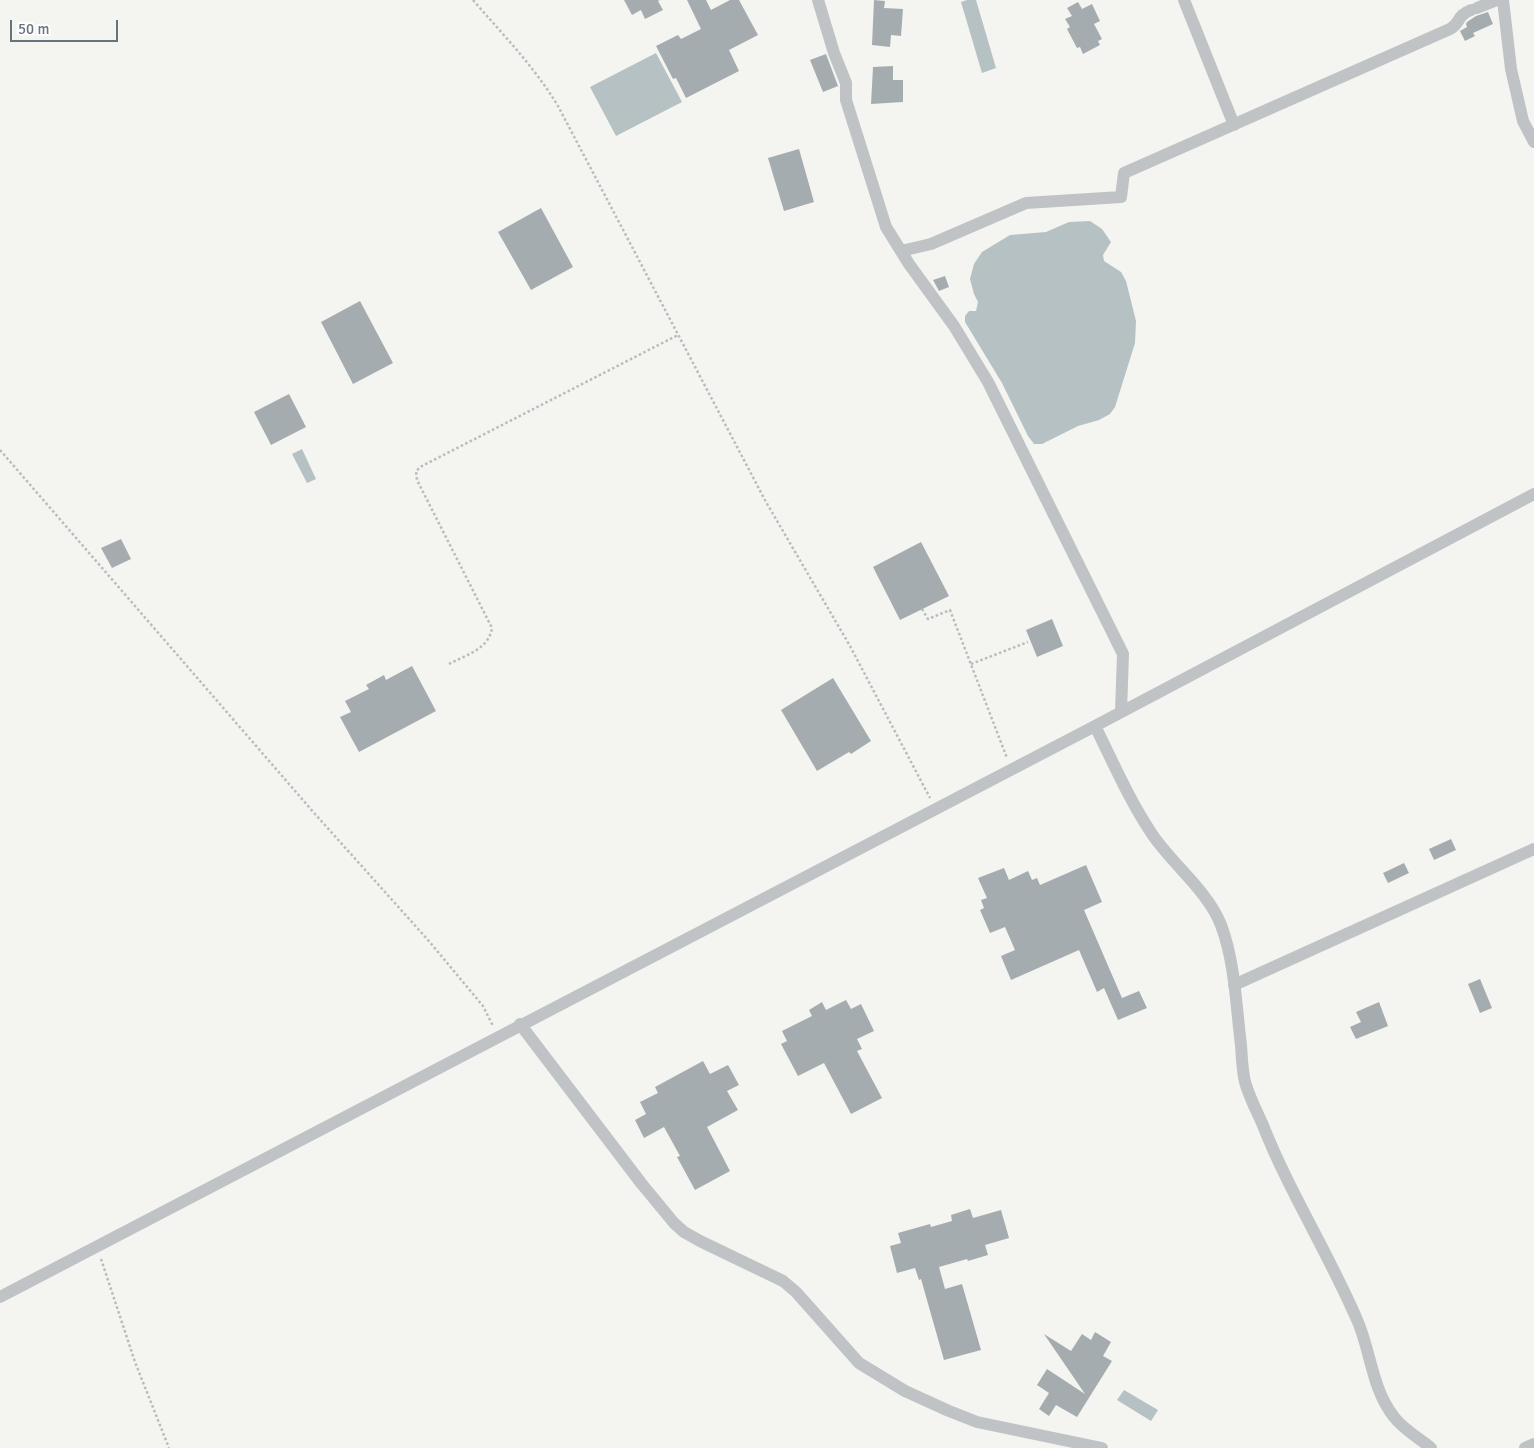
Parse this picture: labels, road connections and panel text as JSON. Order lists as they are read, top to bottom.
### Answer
{
  "scale_bar": "50 m"
}
